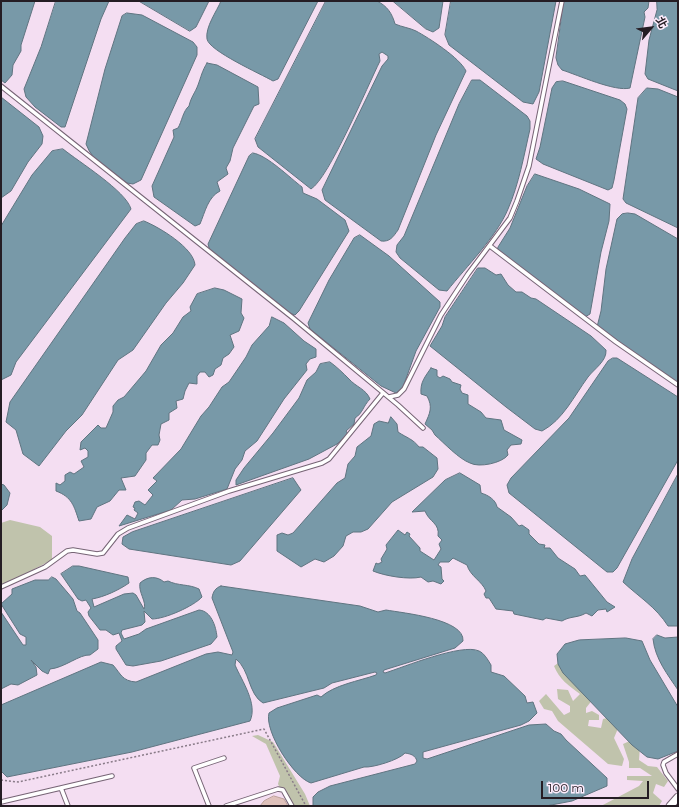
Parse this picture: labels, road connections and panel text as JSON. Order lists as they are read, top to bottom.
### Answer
{
  "scale_bar": "100 m",
  "north": "top right"
}
